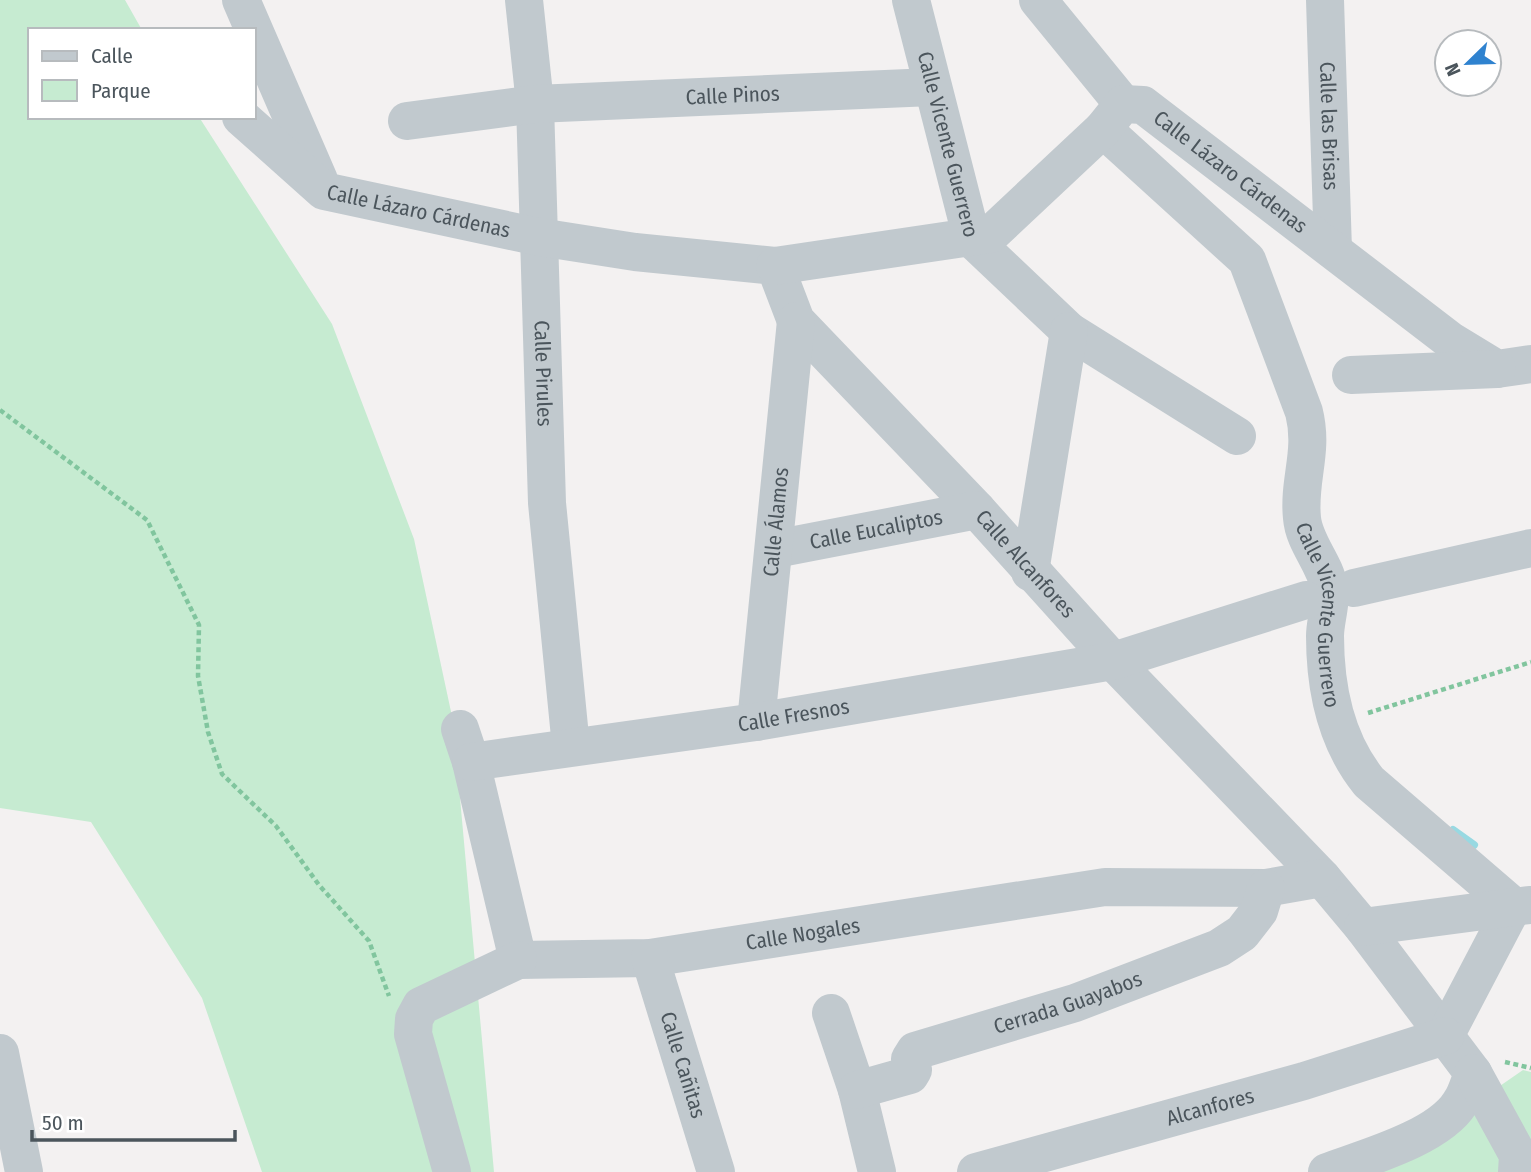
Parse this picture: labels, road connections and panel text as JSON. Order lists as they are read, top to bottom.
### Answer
{
  "streets": {
    "street": [
      "Calle Pinos",
      "Calle las Brisas",
      "Calle Vicente Guerrero",
      "Calle Lázaro Cárdenas",
      "Calle Pirules",
      "Calle Álamos",
      "Calle Eucaliptos",
      "Calle Alcanfores",
      "Calle Fresnos",
      "Calle Nogales",
      "Cerrada Guayabos",
      "Calle Cañitas",
      "Alcanfores"
    ]
  },
  "crossings": [
    ["Calle Pinos", "Calle Vicente Guerrero"],
    ["Calle Pinos", "Calle Pirules"],
    ["Calle las Brisas", "Calle Lázaro Cárdenas"],
    ["Calle Vicente Guerrero", "Calle Lázaro Cárdenas"],
    ["Calle Lázaro Cárdenas", "Calle Pirules"],
    ["Calle Pirules", "Calle Fresnos"],
    ["Calle Álamos", "Calle Eucaliptos"],
    ["Calle Álamos", "Calle Alcanfores"],
    ["Calle Álamos", "Calle Fresnos"],
    ["Calle Eucaliptos", "Calle Alcanfores"],
    ["Calle Alcanfores", "Calle Fresnos"],
    ["Calle Alcanfores", "Calle Nogales"],
    ["Calle Alcanfores", "Alcanfores"],
    ["Calle Fresnos", "Calle Nogales"],
    ["Calle Nogales", "Cerrada Guayabos"],
    ["Calle Nogales", "Calle Cañitas"]
  ],
  "legend": ["Calle", "Parque"],
  "scale_bar": "50 m",
  "north": "bottom left"
}
